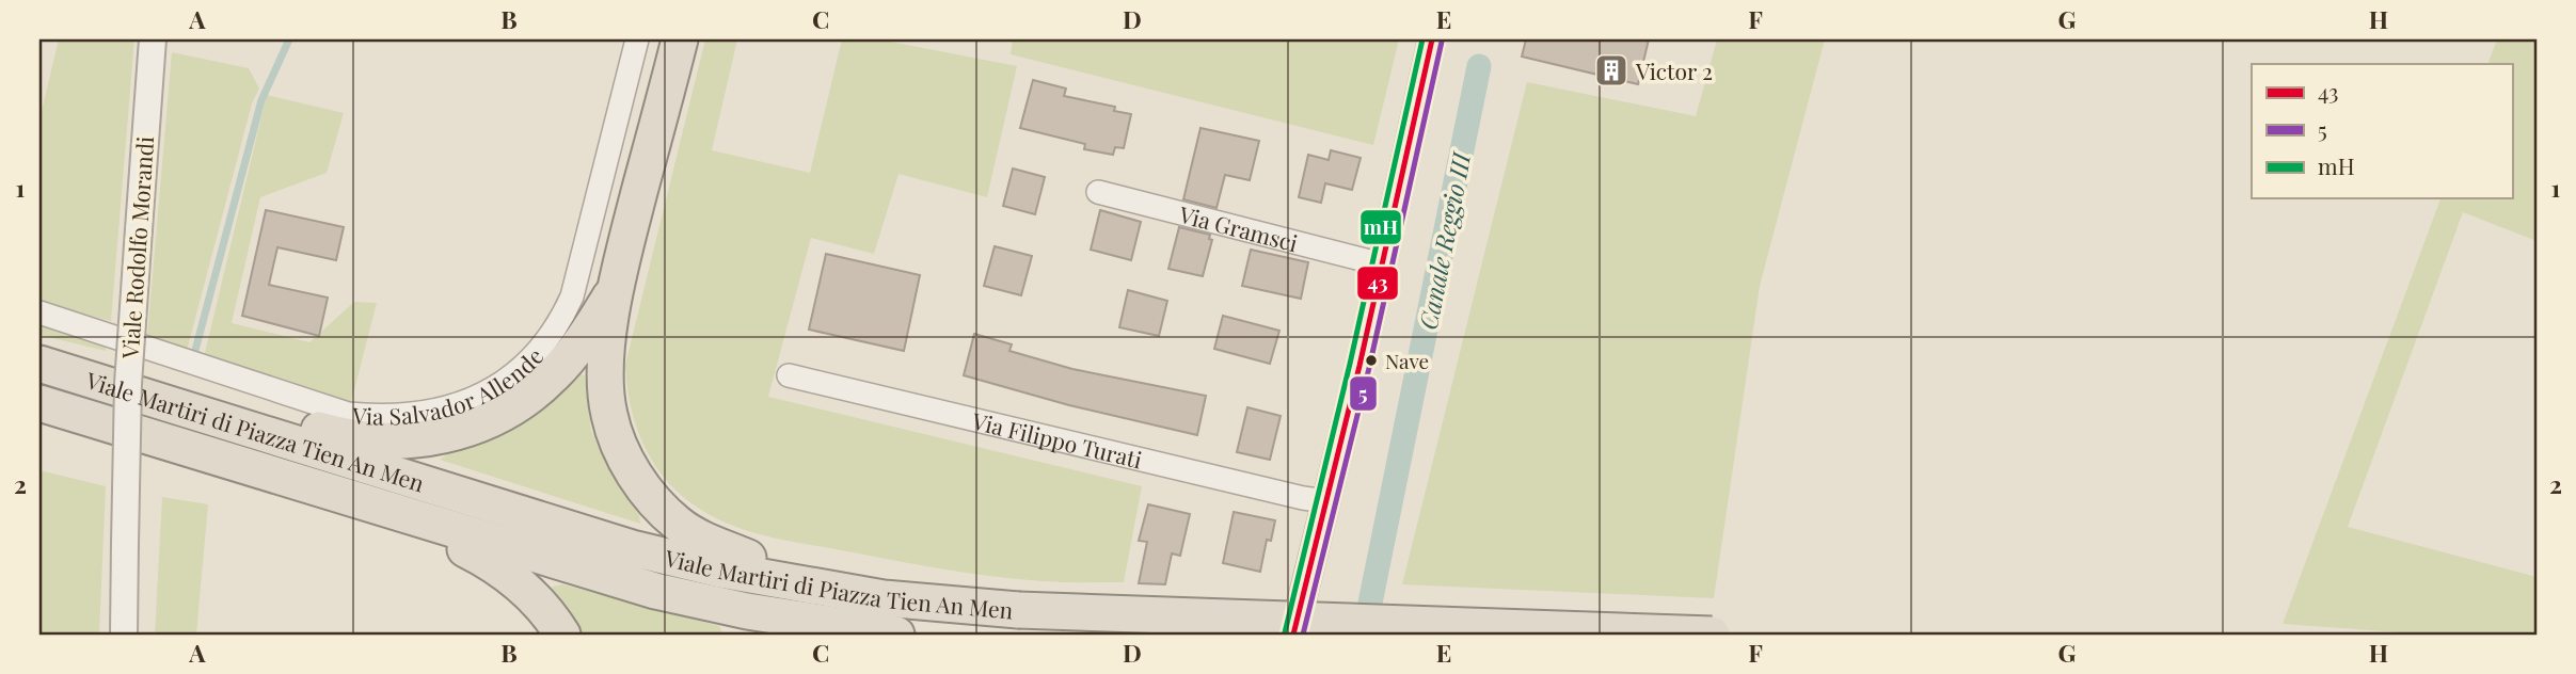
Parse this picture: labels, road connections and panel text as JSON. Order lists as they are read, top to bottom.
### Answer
{
  "streets": {
    "highway": ["Viale Martiri di Piazza Tien An Men"],
    "street": [
      "Via Gramsci",
      "Viale Rodolfo Morandi",
      "Via Salvador Allende",
      "Via Filippo Turati"
    ]
  },
  "water": ["Canale Reggio III"],
  "places": {
    "building": ["Victor 2"],
    "other": ["Nave"]
  },
  "lines": ["transit line 43", "transit line mH", "transit line 5"],
  "legend": ["43", "5", "mH"],
  "grid": {
    "columns": [
      "A",
      "B",
      "C",
      "D",
      "E",
      "F",
      "G",
      "H"
    ],
    "rows": ["1", "2"]
  }
}
